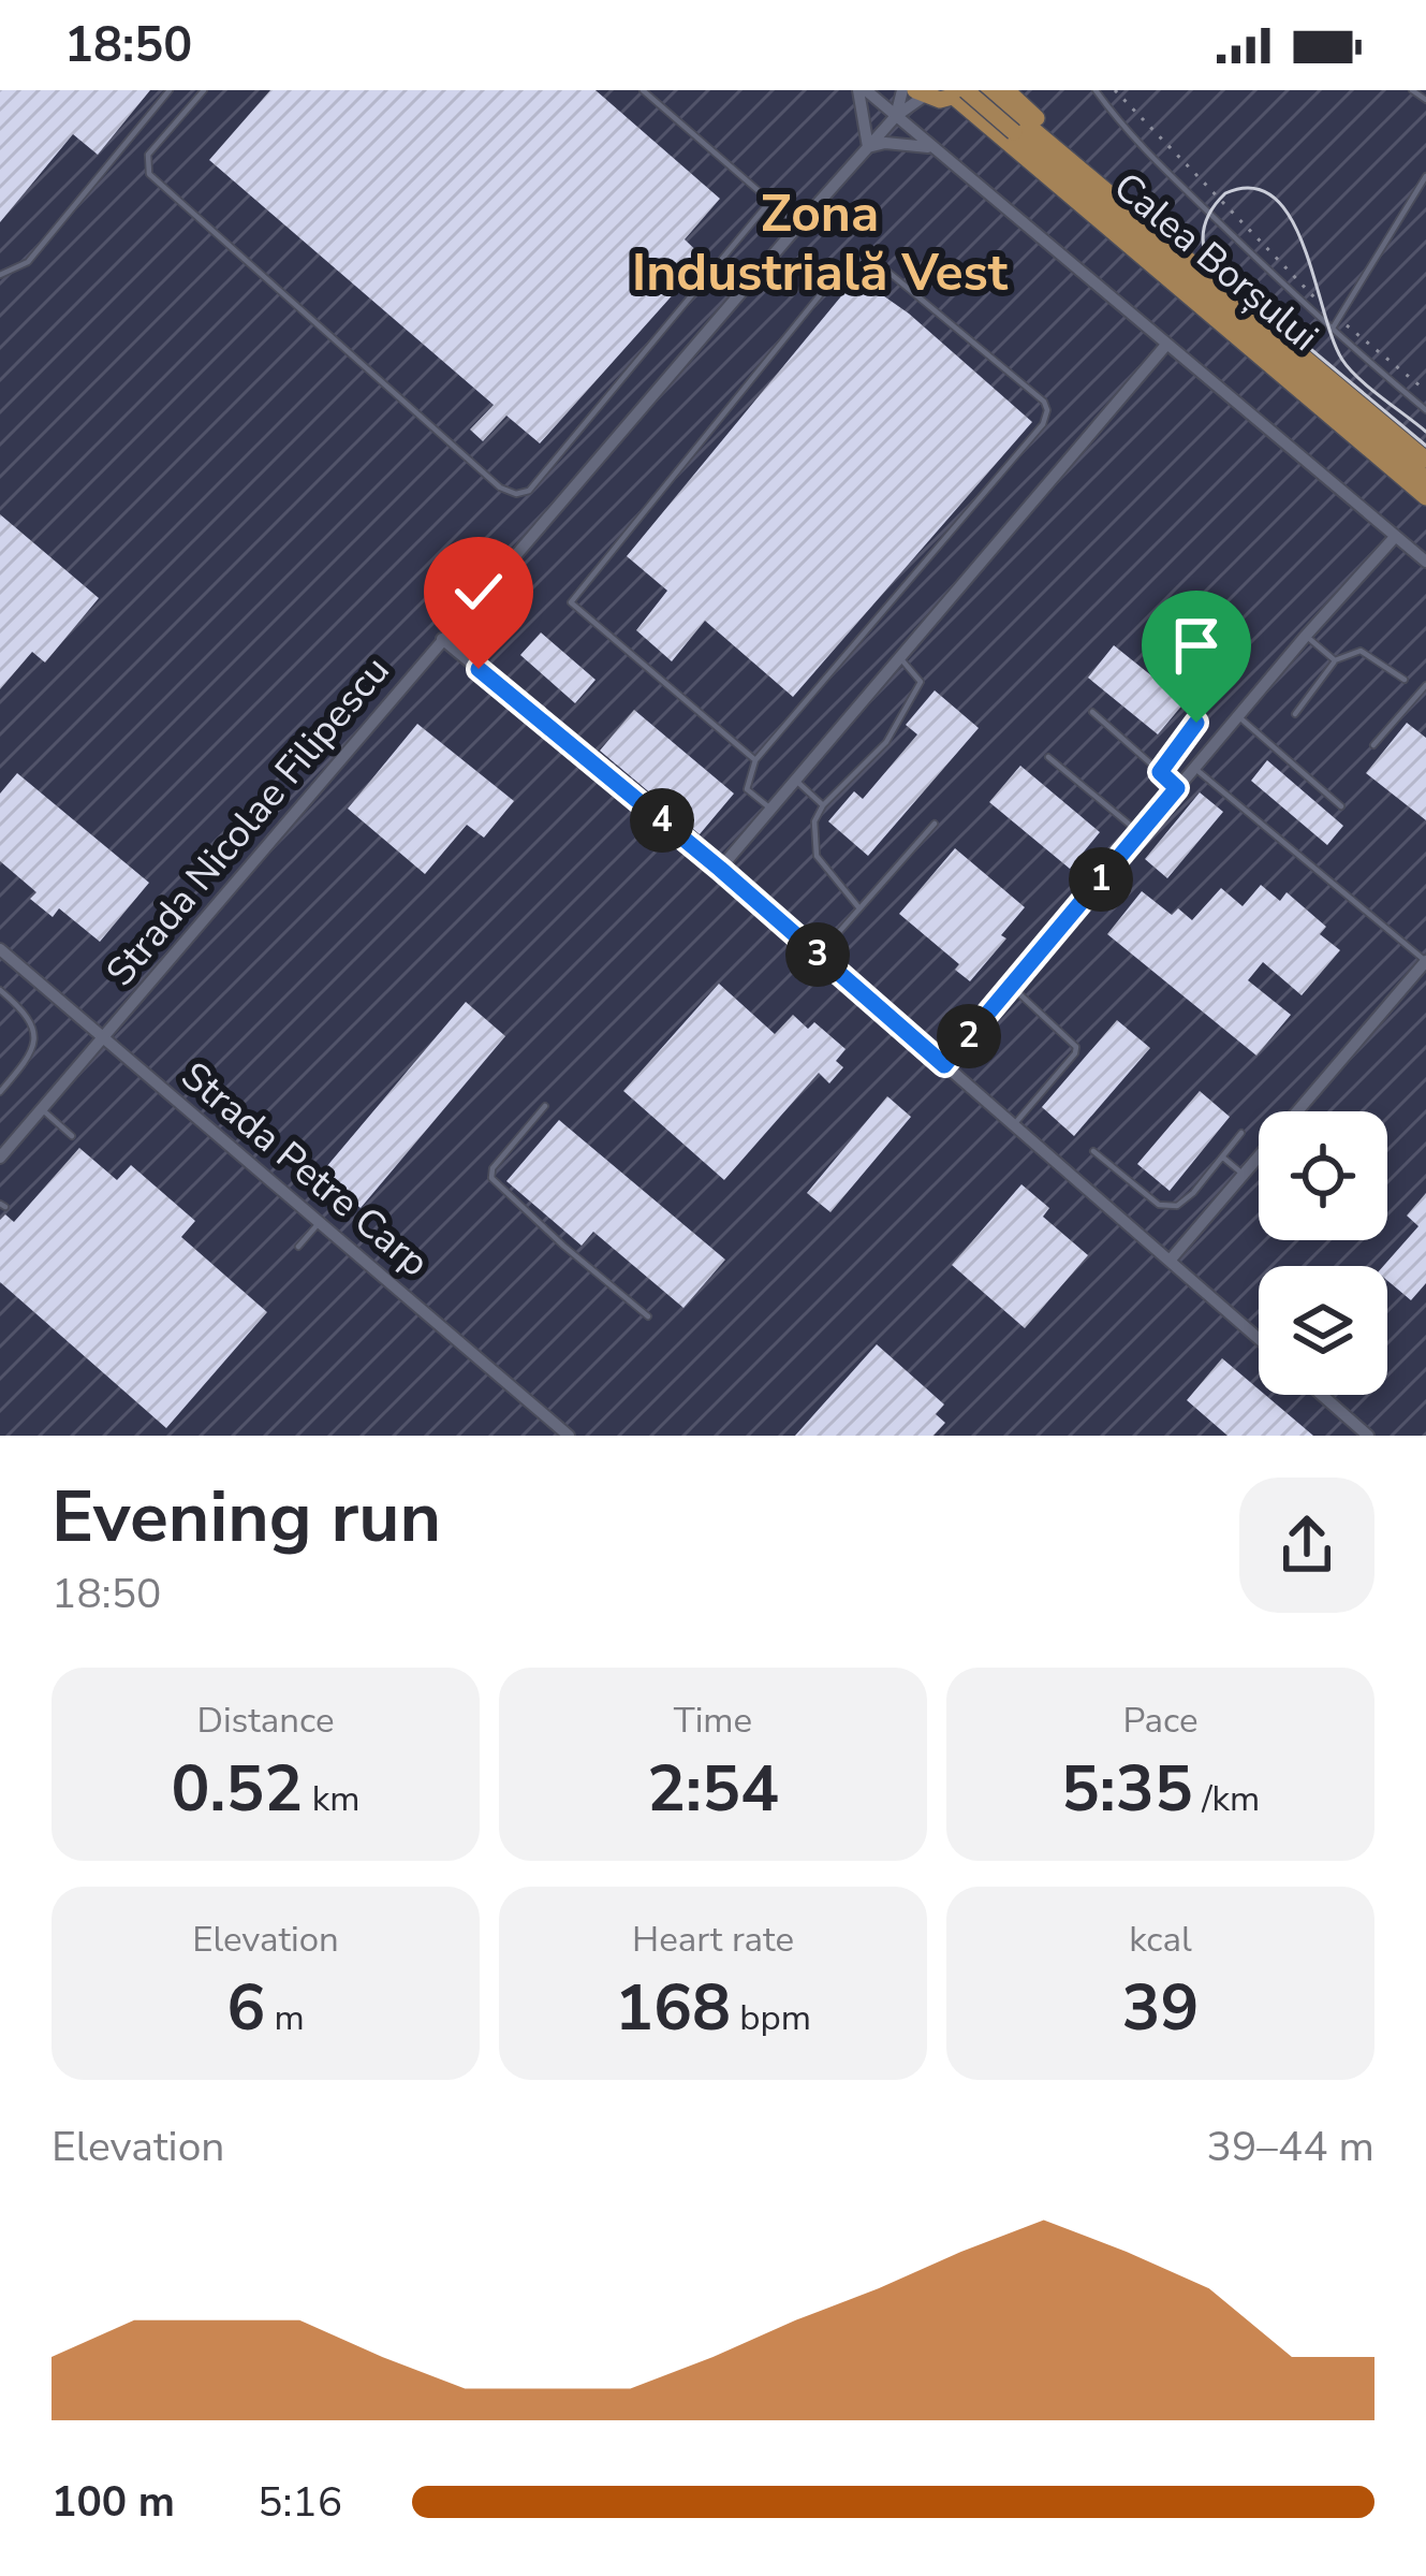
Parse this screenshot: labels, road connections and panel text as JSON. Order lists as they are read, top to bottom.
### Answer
{
  "streets": {
    "main road": ["Calea Borșului"],
    "street": ["Strada Nicolae Filipescu", "Strada Petre Carp"]
  },
  "crossings": [
    ["Strada Nicolae Filipescu", "Strada Petre Carp"]
  ],
  "districts": ["Zona Industrială Vest"],
  "page": {
    "status": "18:50",
    "pins": [
      "4",
      "1",
      "3",
      "2"
    ],
    "heading": ["Evening run", "18:50"],
    "stats": [
      ["Distance", "0.52 km"],
      ["Time", "2:54"],
      ["Pace", "5:35 /km"],
      ["Elevation", "6 m"],
      ["Heart rate", "168 bpm"],
      ["kcal", "39"]
    ],
    "chart": ["Elevation", "39–44 m"],
    "list": [
      {
        "name": "100 m",
        "note": "5:16"
      }
    ]
  }
}
